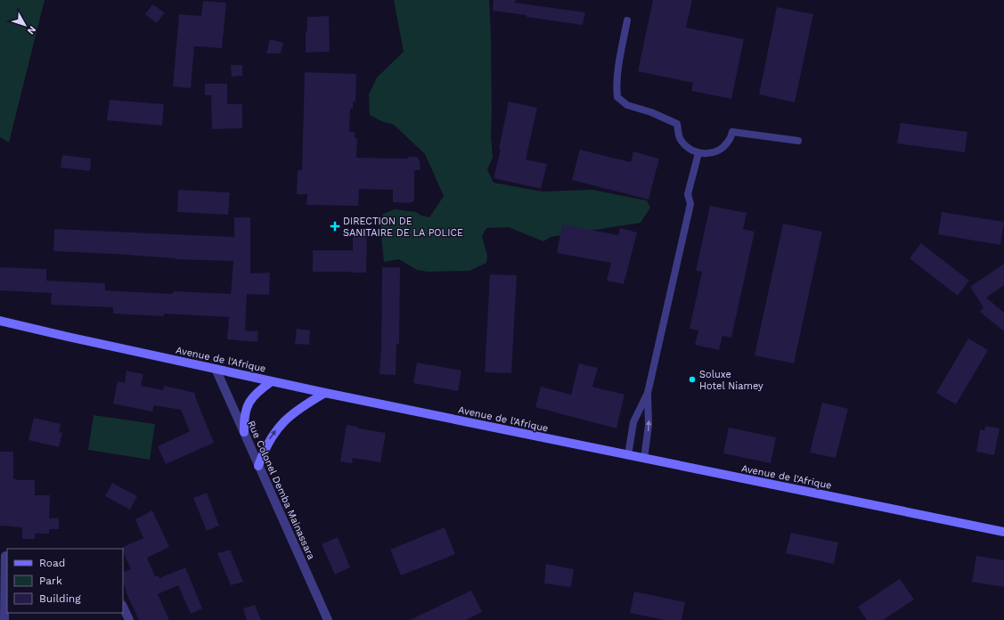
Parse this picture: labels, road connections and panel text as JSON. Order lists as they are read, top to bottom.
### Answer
{
  "streets": {
    "main road": ["Avenue de l'Afrique"],
    "street": ["Rue Colonel Demba Mainassara"]
  },
  "crossings": [
    ["Avenue de l'Afrique", "Rue Colonel Demba Mainassara"]
  ],
  "places": {
    "health": ["DIRECTION DE SANITAIRE DE LA POLICE"],
    "other": ["Soluxe Hotel Niamey"]
  },
  "legend": ["Road", "Park", "Building"],
  "north": "bottom right"
}
